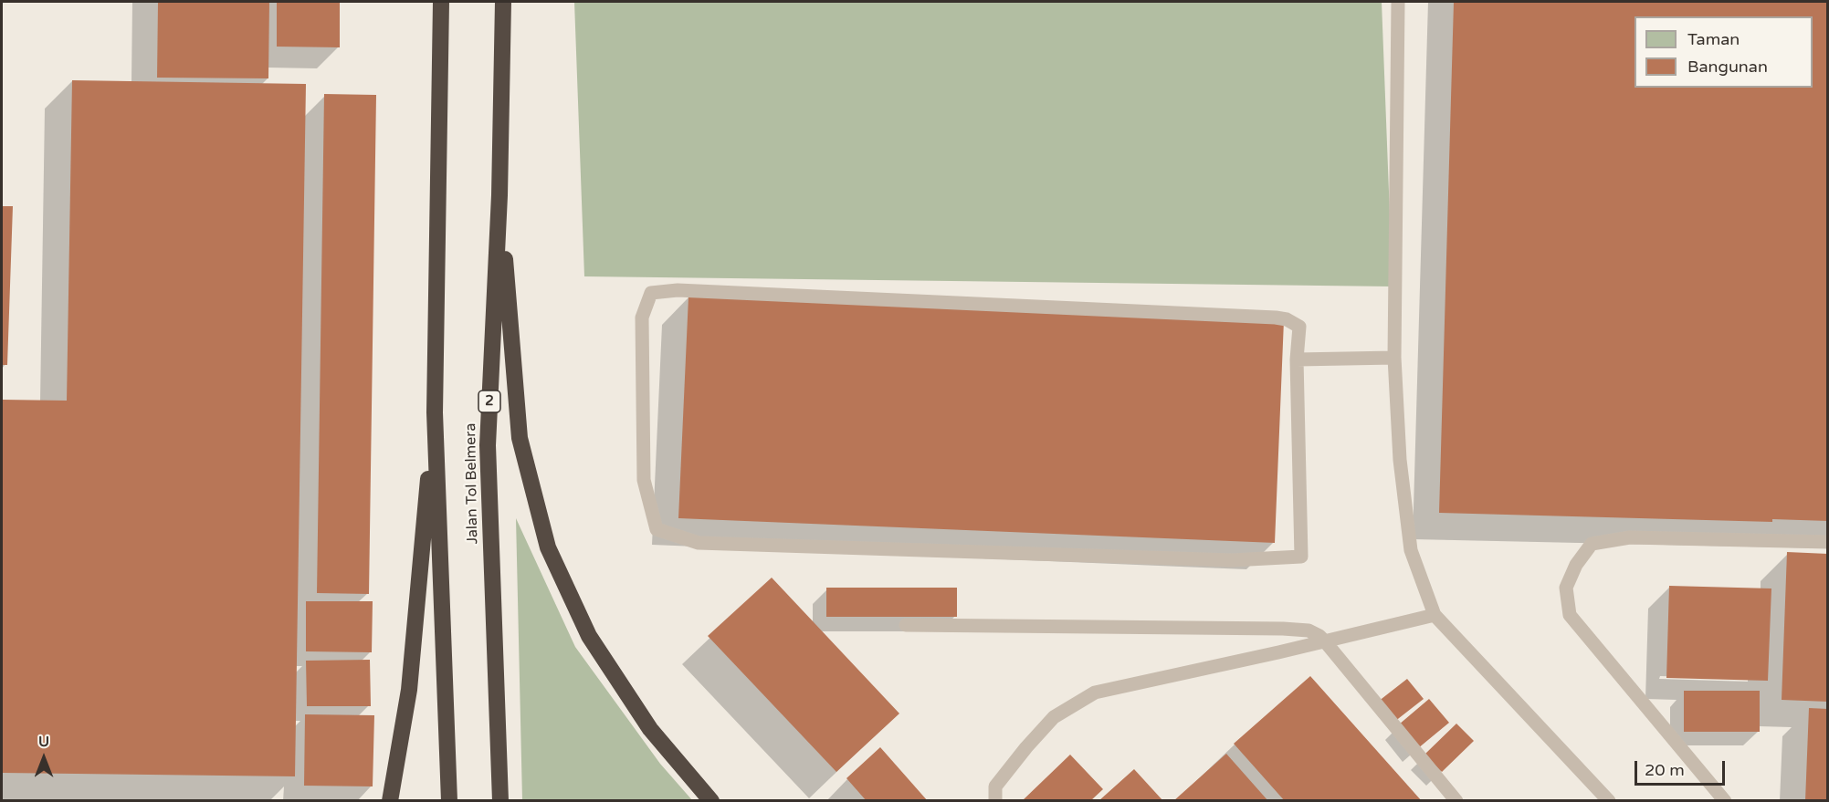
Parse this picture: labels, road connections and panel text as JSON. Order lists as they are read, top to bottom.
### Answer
{
  "streets": {
    "highway": ["2", "Jalan Tol Belmera"]
  },
  "legend": ["Taman", "Bangunan"],
  "scale_bar": "20 m",
  "north": "top"
}
